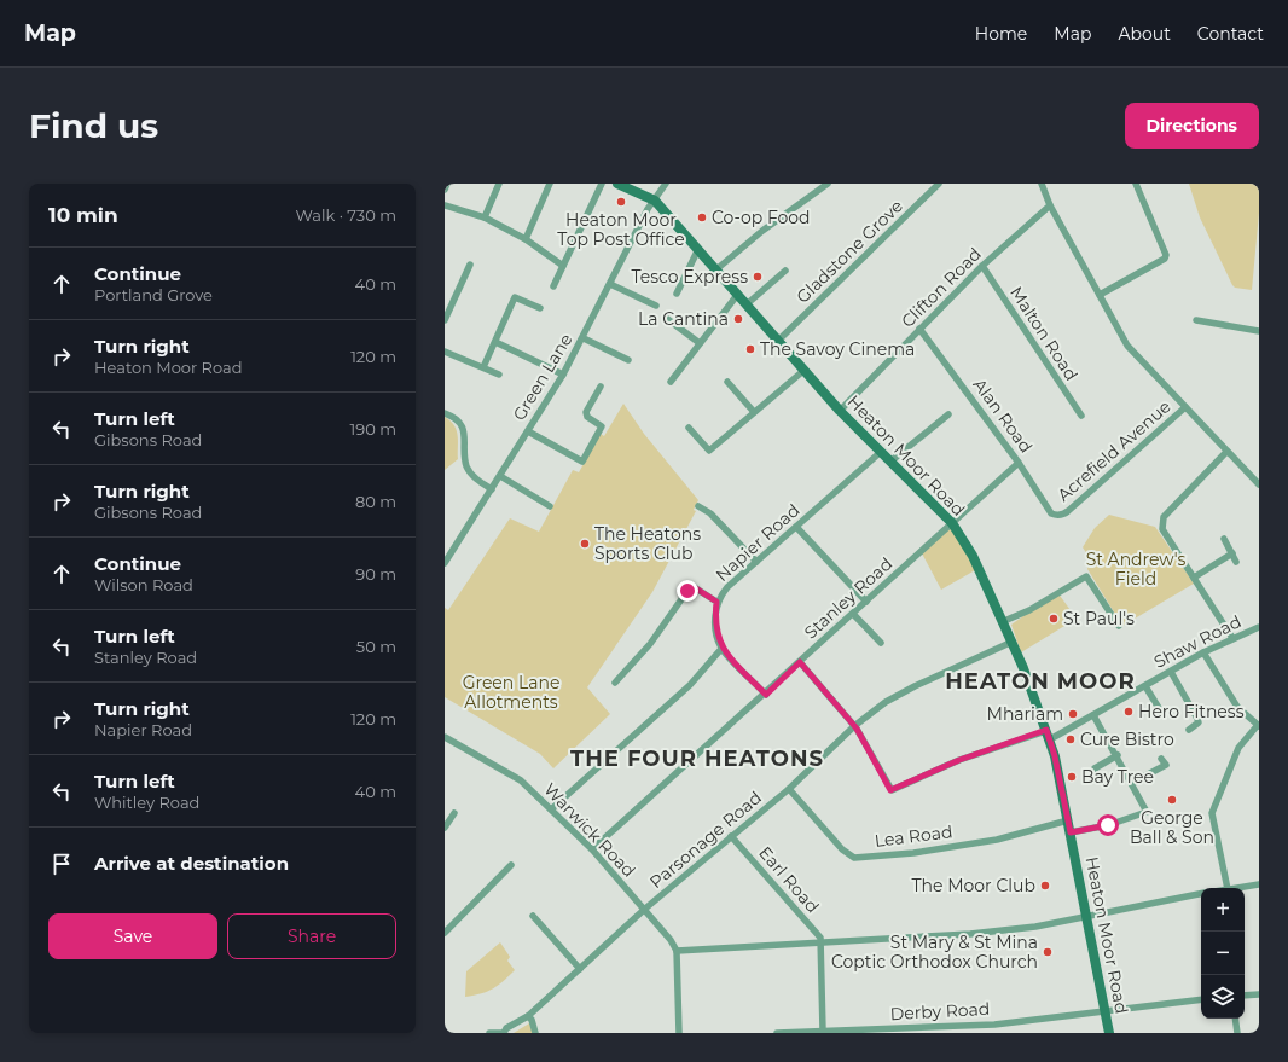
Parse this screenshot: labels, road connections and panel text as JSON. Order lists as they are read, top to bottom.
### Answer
{
  "streets": {
    "main road": ["Heaton Moor Road"],
    "street": [
      "Gladstone Grove",
      "Clifton Road",
      "Malton Road",
      "Green Lane",
      "Alan Road",
      "Acrefield Avenue",
      "Napier Road",
      "Stanley Road",
      "Shaw Road",
      "Warwick Road",
      "Lea Road",
      "Parsonage Road",
      "Earl Road",
      "Derby Road"
    ]
  },
  "crossings": [
    ["Gladstone Grove", "Heaton Moor Road"],
    ["Clifton Road", "Malton Road"],
    ["Clifton Road", "Alan Road"],
    ["Clifton Road", "Heaton Moor Road"],
    ["Green Lane", "Heaton Moor Road"],
    ["Alan Road", "Acrefield Avenue"],
    ["Alan Road", "Stanley Road"],
    ["Heaton Moor Road", "Napier Road"],
    ["Heaton Moor Road", "Stanley Road"],
    ["Heaton Moor Road", "Shaw Road"],
    ["Heaton Moor Road", "Lea Road"],
    ["Heaton Moor Road", "Parsonage Road"],
    ["Heaton Moor Road", "Derby Road"],
    ["Stanley Road", "Warwick Road"],
    ["Shaw Road", "Parsonage Road"],
    ["Warwick Road", "Parsonage Road"],
    ["Lea Road", "Parsonage Road"],
    ["Parsonage Road", "Earl Road"]
  ],
  "districts": ["HEATON MOOR", "THE FOUR HEATONS"],
  "parks": ["St Andrew's Field", "Green Lane Allotments"],
  "places": [
    "Heaton Moor Top Post Office",
    "Co-op Food",
    "Tesco Express",
    "La Cantina",
    "The Savoy Cinema",
    "The Heatons Sports Club",
    "St Paul's",
    "Hero Fitness",
    "Mhariam",
    "Cure Bistro",
    "Bay Tree",
    "George Ball & Son",
    "The Moor Club",
    "St Mary & St Mina Coptic Orthodox Church"
  ],
  "page": {
    "header": "Map",
    "nav": [
      "Home",
      "Map",
      "About",
      "Contact"
    ],
    "buttons": [
      "Directions",
      ["Save", "Share"]
    ],
    "title": "Find us",
    "heading": ["10 min", "Walk · 730 m"],
    "list": [
      ["Continue", "Portland Grove", "40 m"],
      ["Turn right", "Heaton Moor Road", "120 m"],
      ["Turn left", "Gibsons Road", "190 m"],
      ["Turn right", "Gibsons Road", "80 m"],
      ["Continue", "Wilson Road", "90 m"],
      ["Turn left", "Stanley Road", "50 m"],
      ["Turn right", "Napier Road", "120 m"],
      ["Turn left", "Whitley Road", "40 m"],
      "Arrive at destination"
    ],
    "map_buttons": ["+", "−"]
  }
}
